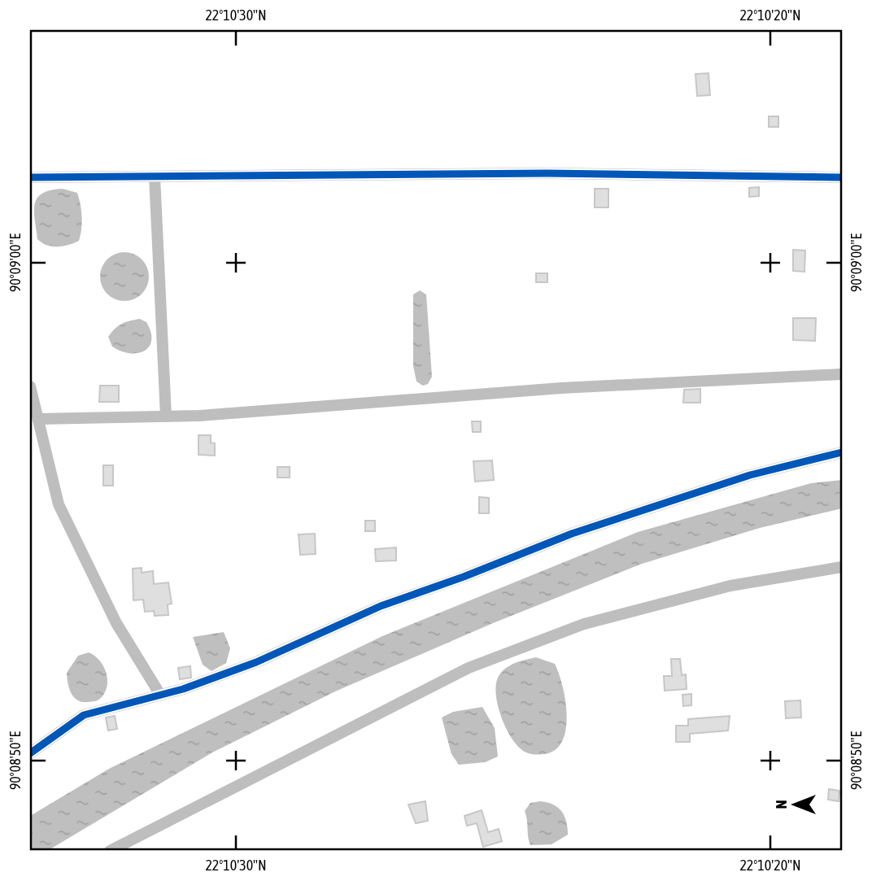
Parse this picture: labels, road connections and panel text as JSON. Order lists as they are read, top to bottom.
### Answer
{
  "north": "left",
  "coordinates": [
    "22°10'30\"N",
    "22°10'20\"N",
    "90°09'00\"E",
    "90°08'50\"E"
  ]
}
